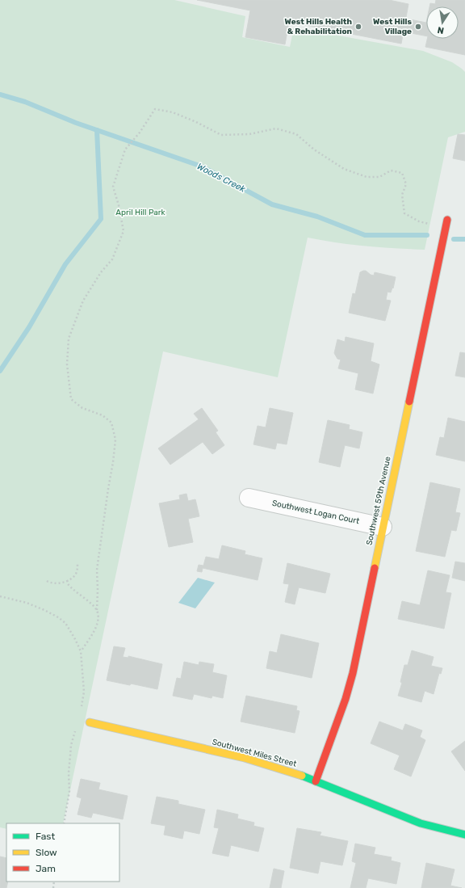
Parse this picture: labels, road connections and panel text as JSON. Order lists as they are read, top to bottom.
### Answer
{
  "streets": {
    "street": ["Southwest 59th Avenue", "Southwest Logan Court", "Southwest Miles Street"]
  },
  "crossings": [
    ["Southwest 59th Avenue", "Southwest Logan Court"],
    ["Southwest 59th Avenue", "Southwest Miles Street"]
  ],
  "water": ["Woods Creek"],
  "parks": ["April Hill Park"],
  "places": ["West Hills Health & Rehabilitation", "West Hills Village"],
  "legend": ["Fast", "Slow", "Jam"],
  "north": "bottom"
}
